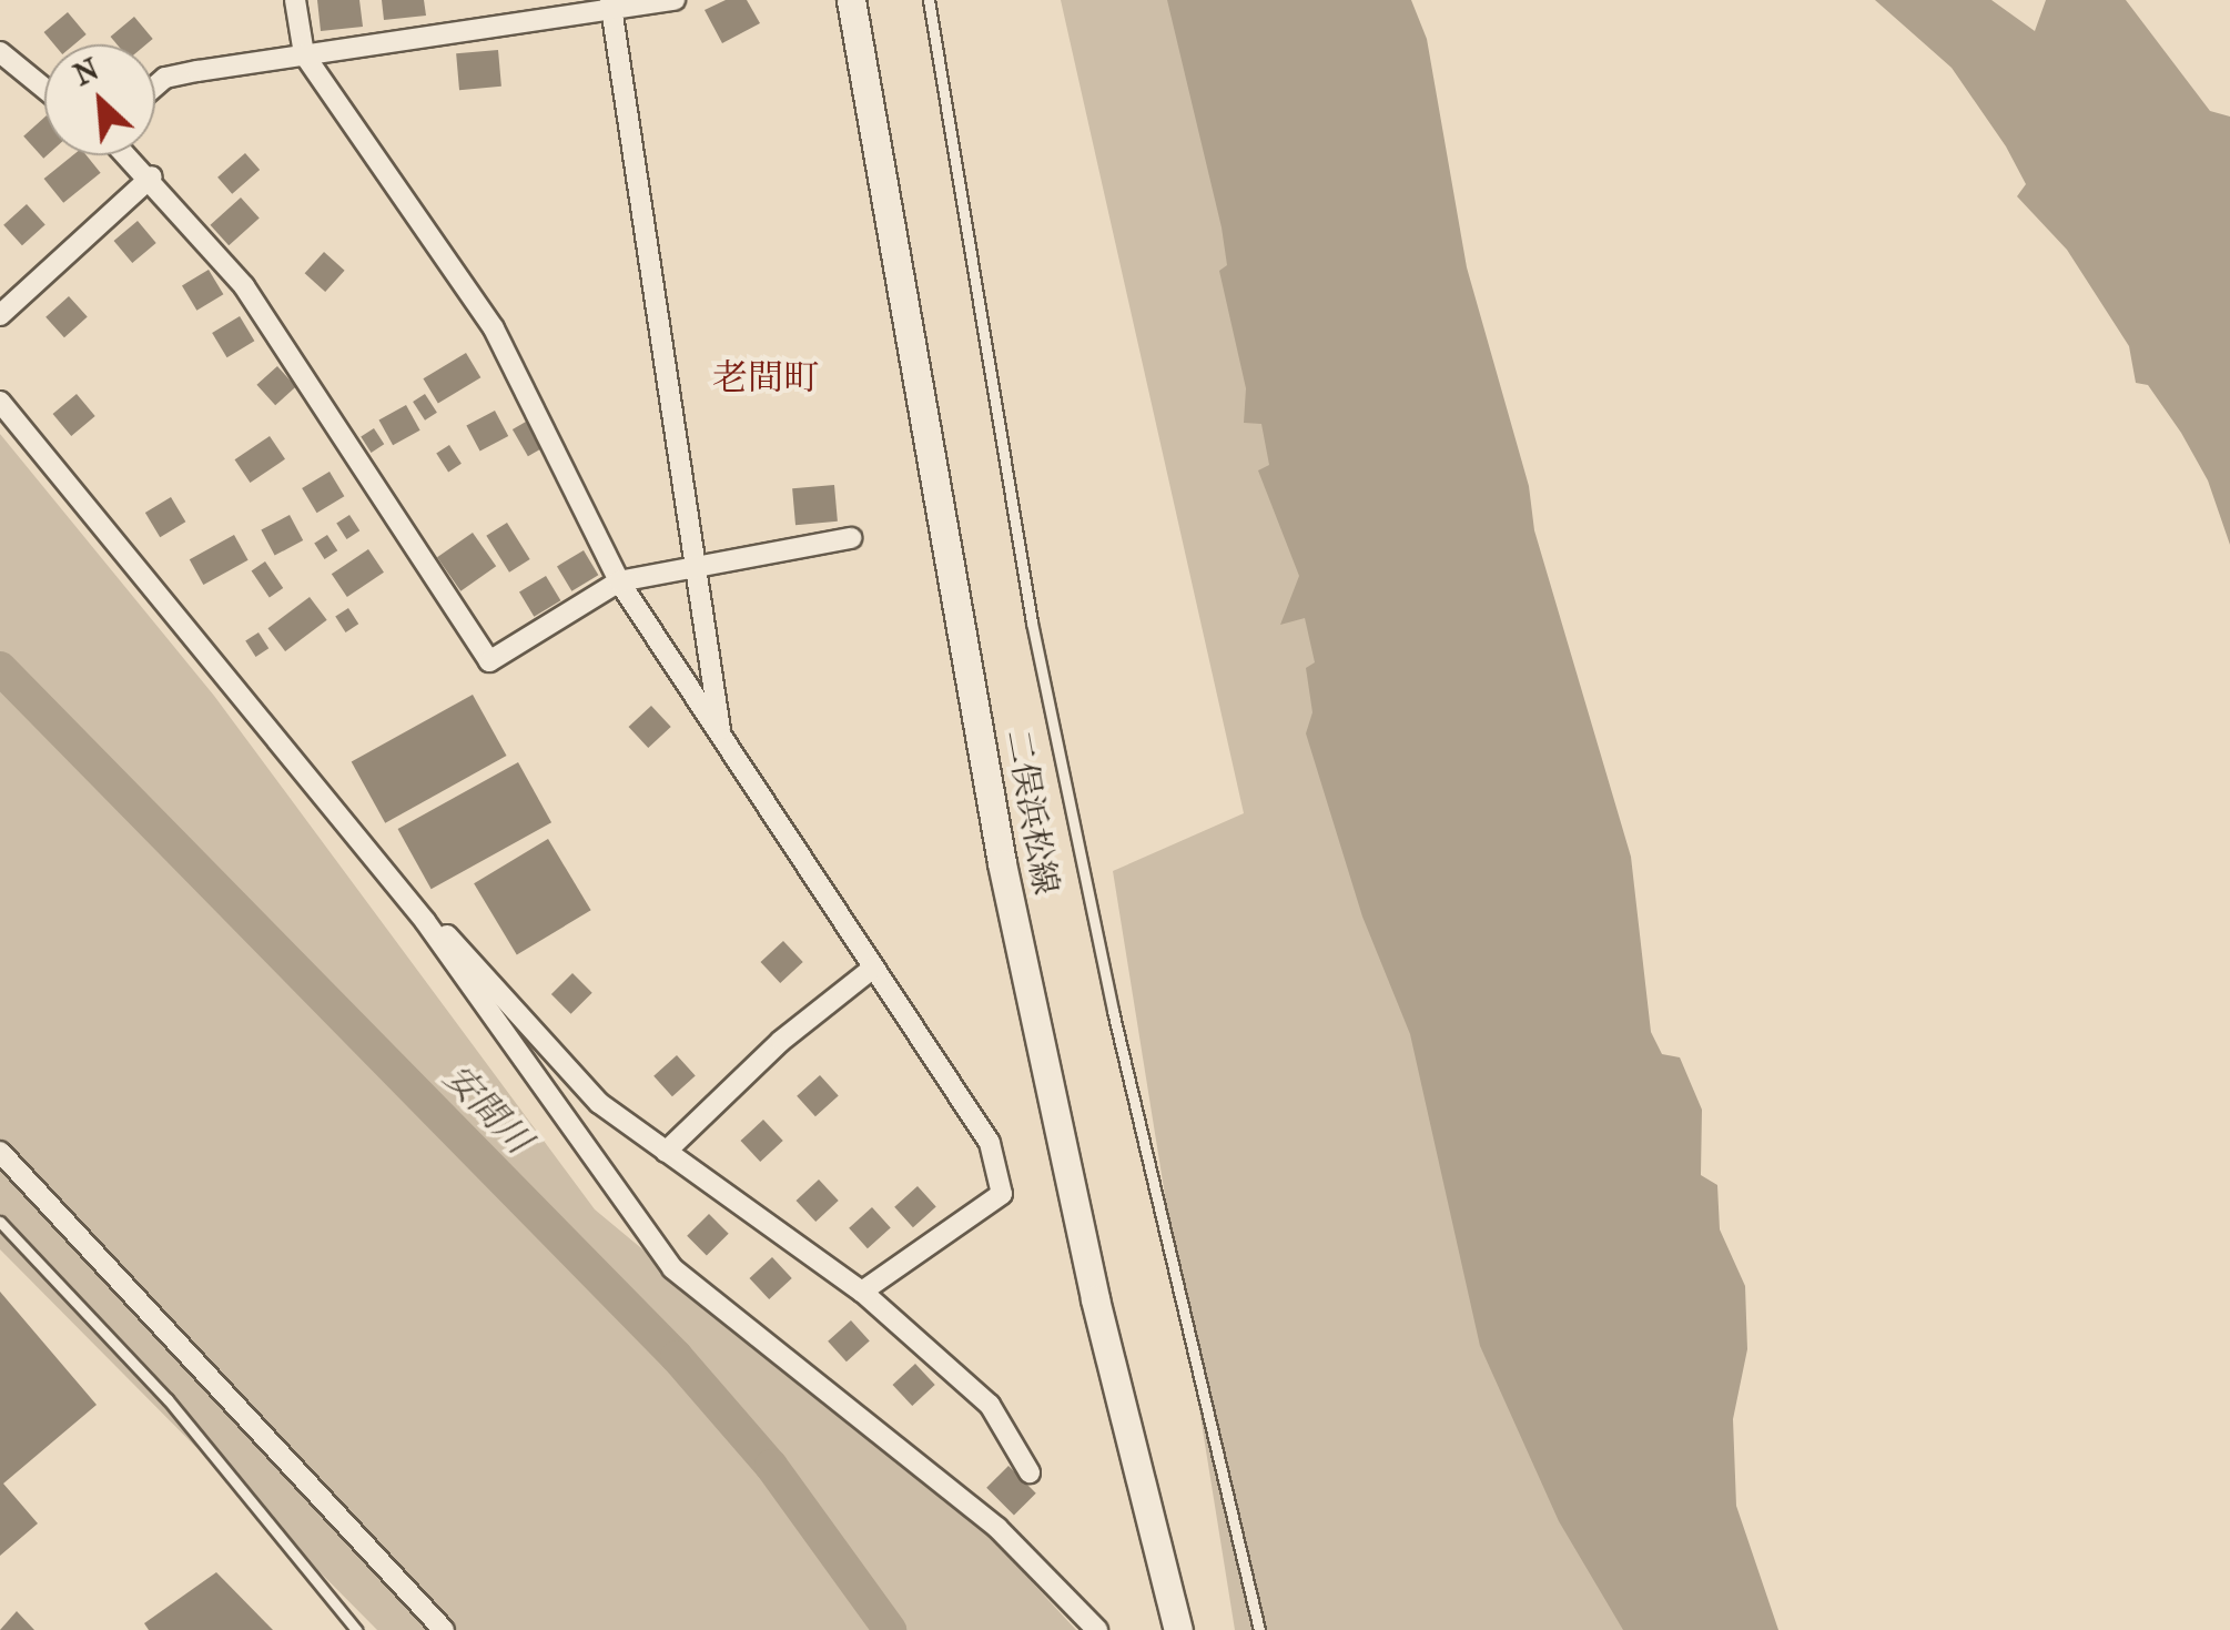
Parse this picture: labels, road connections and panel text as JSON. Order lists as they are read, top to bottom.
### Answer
{
  "streets": {
    "main road": ["二俣浜松線"]
  },
  "districts": ["老間町"],
  "water": ["安間川"],
  "north": "top left"
}
